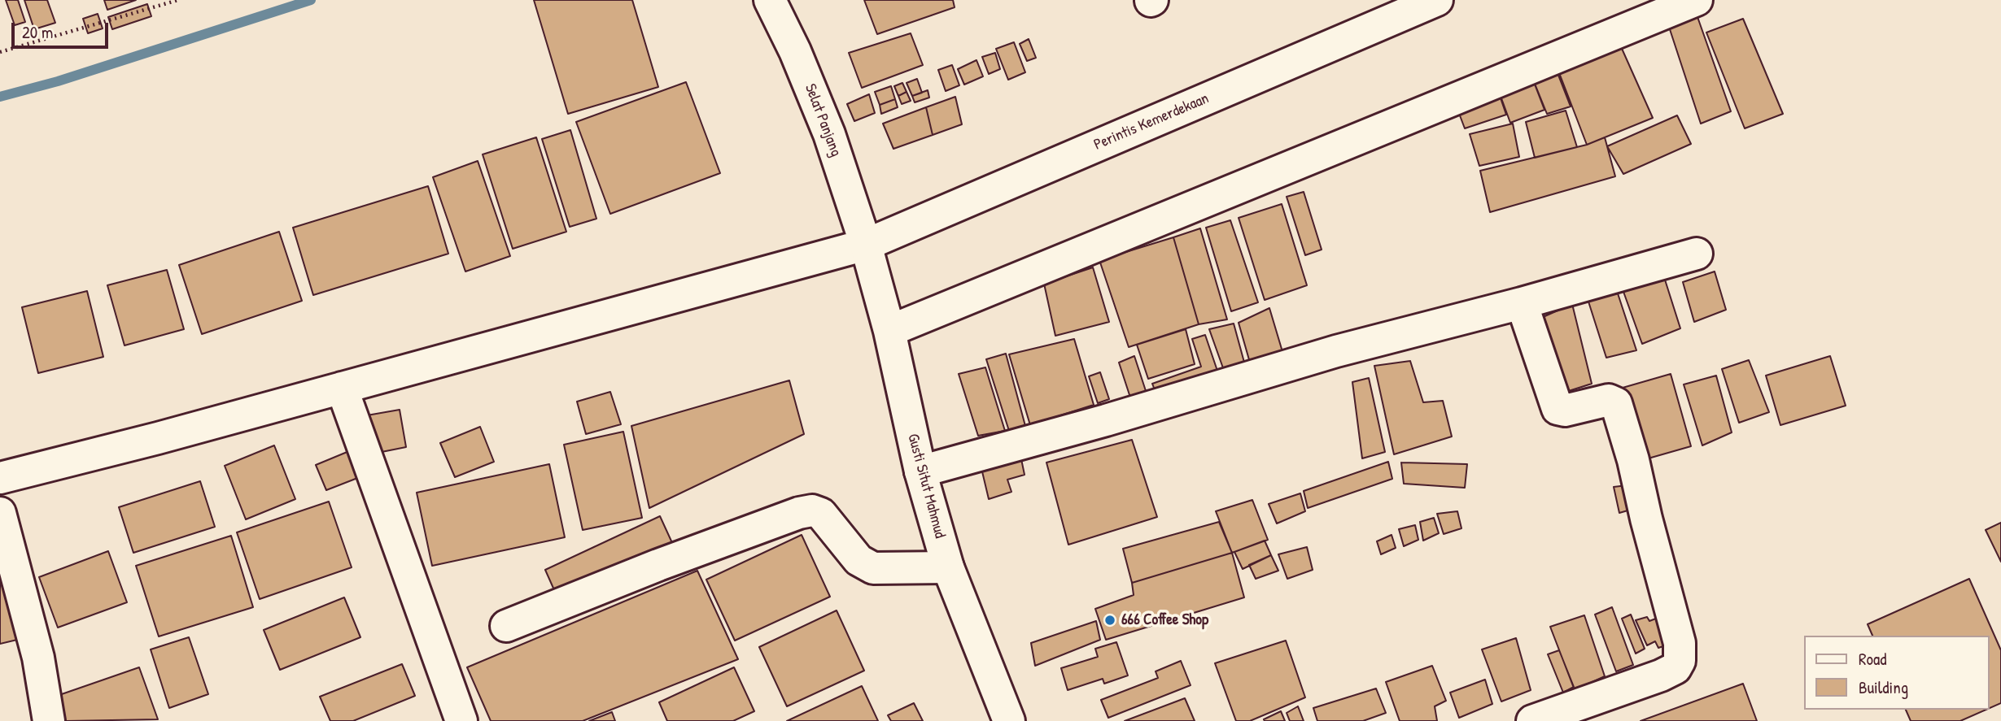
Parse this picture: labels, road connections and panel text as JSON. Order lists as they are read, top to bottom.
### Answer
{
  "streets": {
    "main road": ["Selat Panjang", "Perintis Kemerdekaan", "Gusti Situt Mahmud"]
  },
  "crossings": [
    ["Selat Panjang", "Perintis Kemerdekaan"],
    ["Selat Panjang", "Gusti Situt Mahmud"],
    ["Perintis Kemerdekaan", "Gusti Situt Mahmud"]
  ],
  "places": ["666 Coffee Shop"],
  "legend": ["Road", "Building"],
  "scale_bar": "20 m"
}
